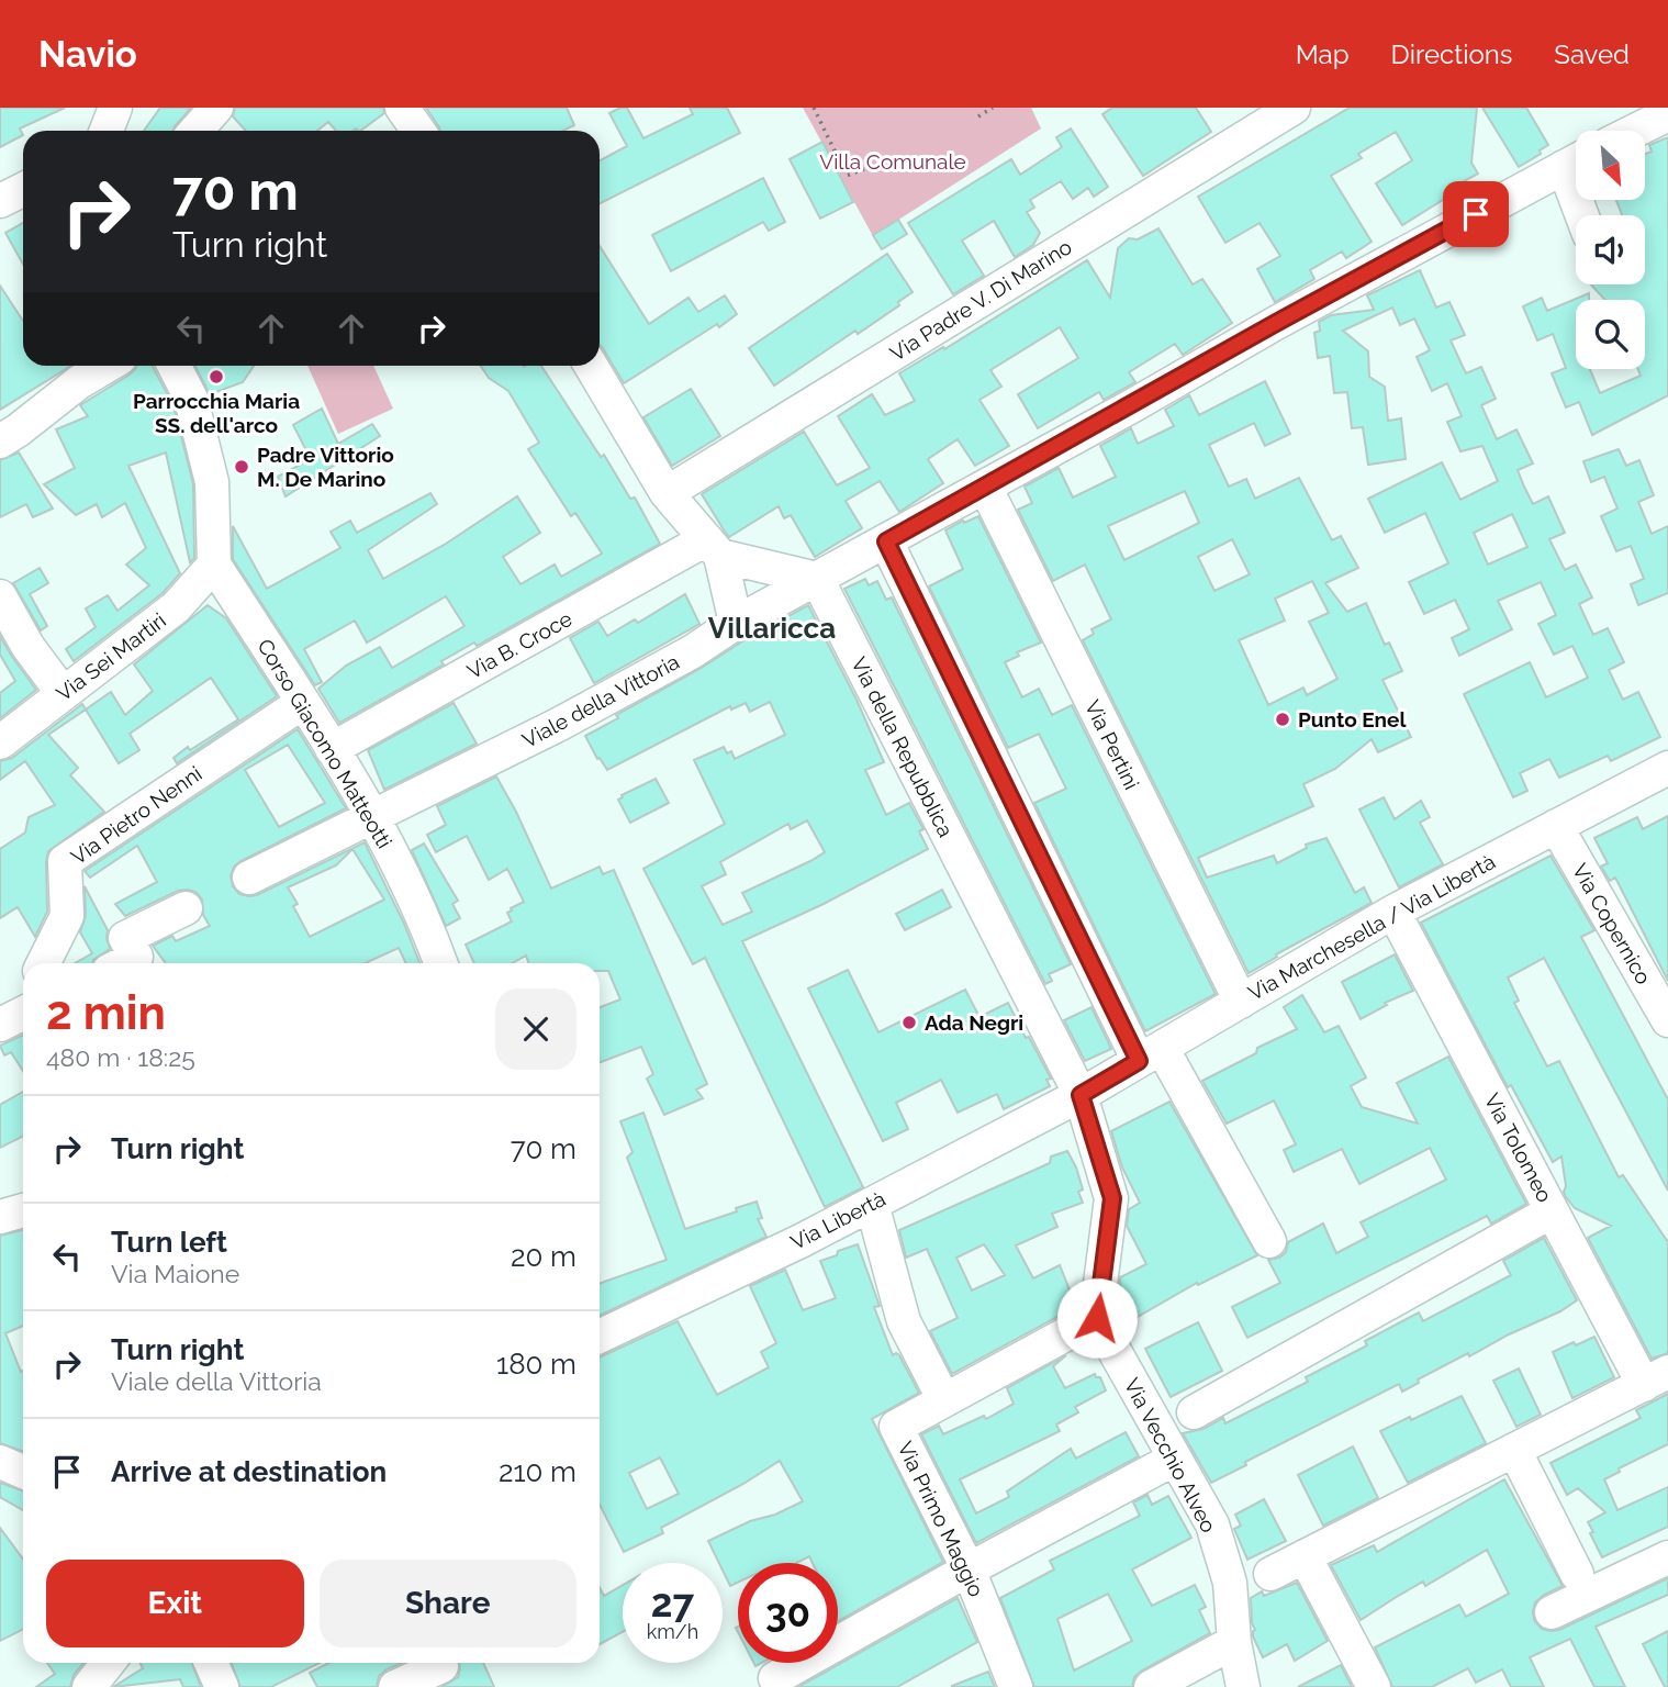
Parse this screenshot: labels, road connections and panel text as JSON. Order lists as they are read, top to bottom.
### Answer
{
  "streets": {
    "street": [
      "Via Padre V. Di Marino",
      "Via B. Croce",
      "Via Sei Martiri",
      "Viale della Vittoria",
      "Corso Giacomo Matteotti",
      "Via Pertini",
      "Via della Repubblica",
      "Via Pietro Nenni",
      "Via Copernico",
      "Via Marchesella / Via Libertà",
      "Via Tolomeo",
      "Via Libertà",
      "Via Vecchio Alveo",
      "Via Primo Maggio"
    ]
  },
  "crossings": [
    ["Via B. Croce", "Corso Giacomo Matteotti"],
    ["Via Sei Martiri", "Corso Giacomo Matteotti"],
    ["Viale della Vittoria", "Corso Giacomo Matteotti"],
    ["Viale della Vittoria", "Via Pertini"],
    ["Viale della Vittoria", "Via della Repubblica"],
    ["Corso Giacomo Matteotti", "Via Pietro Nenni"],
    ["Via Pertini", "Via Marchesella / Via Libertà"],
    ["Via della Repubblica", "Via Marchesella / Via Libertà"],
    ["Via della Repubblica", "Via Libertà"],
    ["Via Copernico", "Via Marchesella / Via Libertà"],
    ["Via Marchesella / Via Libertà", "Via Tolomeo"],
    ["Via Marchesella / Via Libertà", "Via Libertà"]
  ],
  "districts": ["Villaricca"],
  "parks": ["Villa Comunale"],
  "places": [
    "Parrocchia Maria SS. dell'arco",
    "Padre Vittorio M. De Marino",
    "Punto Enel",
    "Ada Negri"
  ],
  "north": "bottom right",
  "page": {
    "header": "Navio",
    "nav": ["Map", "Directions", "Saved"],
    "turn": ["70 m", "Turn right"],
    "heading": ["2 min", "480 m · 18:25"],
    "list": [
      {
        "name": "Turn right",
        "value": "70 m"
      },
      {
        "name": "Turn left",
        "note": "Via Maione",
        "value": "20 m"
      },
      {
        "name": "Turn right",
        "note": "Viale della Vittoria",
        "value": "180 m"
      },
      {
        "name": "Arrive at destination",
        "value": "210 m"
      }
    ],
    "buttons": ["Exit", "Share"],
    "speed": "27 km/h",
    "limit": "30"
  }
}
